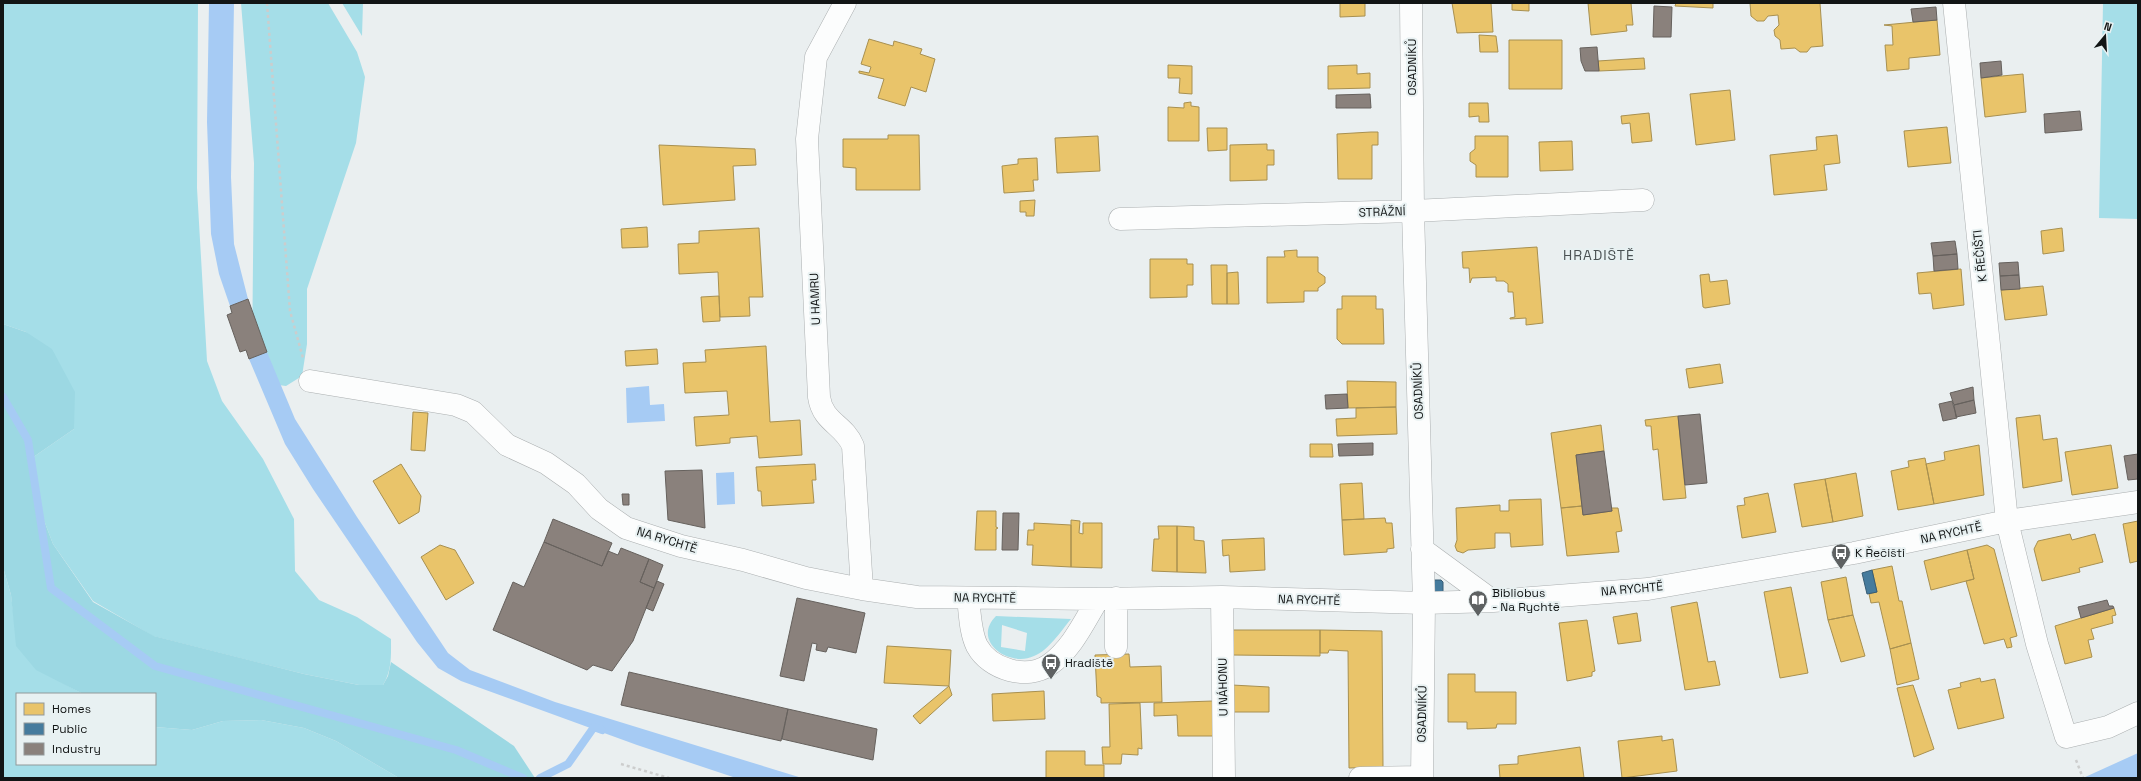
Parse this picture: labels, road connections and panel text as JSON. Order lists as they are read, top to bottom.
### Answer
{
  "streets": {
    "street": [
      "OSADNÍKŮ",
      "STRÁŽNÍ",
      "K ŘEČIŠTI",
      "U HAMRU",
      "NA RYCHTĚ",
      "U NÁHONU"
    ]
  },
  "crossings": [
    ["OSADNÍKŮ", "STRÁŽNÍ"],
    ["OSADNÍKŮ", "NA RYCHTĚ"],
    ["K ŘEČIŠTI", "NA RYCHTĚ"],
    ["U HAMRU", "NA RYCHTĚ"],
    ["NA RYCHTĚ", "U NÁHONU"]
  ],
  "districts": ["HRADIŠTĚ"],
  "places": {
    "bus stop": ["K Řečišti", "Hradiště"],
    "library": ["Bibliobus - Na Rychtě"]
  },
  "legend": ["Homes", "Public", "Industry"],
  "north": "top"
}
